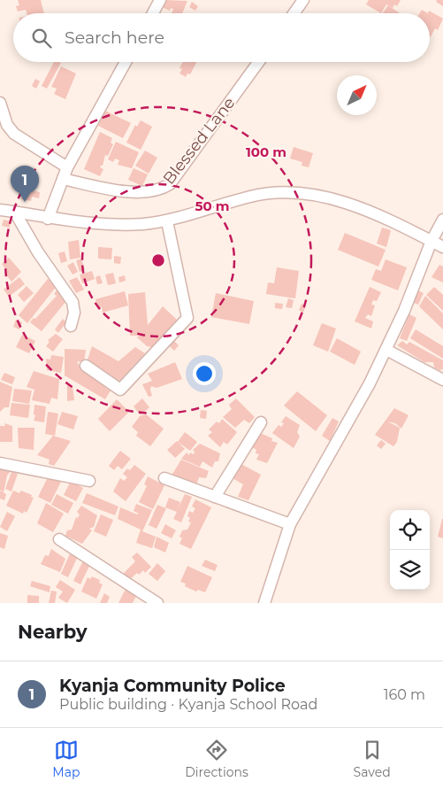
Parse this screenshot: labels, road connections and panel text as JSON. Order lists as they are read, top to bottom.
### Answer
{
  "streets": {
    "street": ["Blessed Lane"]
  },
  "north": "top right",
  "page": {
    "search": "Search here",
    "pins": "1",
    "heading": "Nearby",
    "list": [
      {
        "mark": "1",
        "name": "Kyanja Community Police",
        "note": "Public building · Kyanja School Road",
        "value": "160 m"
      }
    ],
    "nav": ["Map", "Directions", "Saved"]
  },
  "rings": ["100 m", "50 m"]
}
